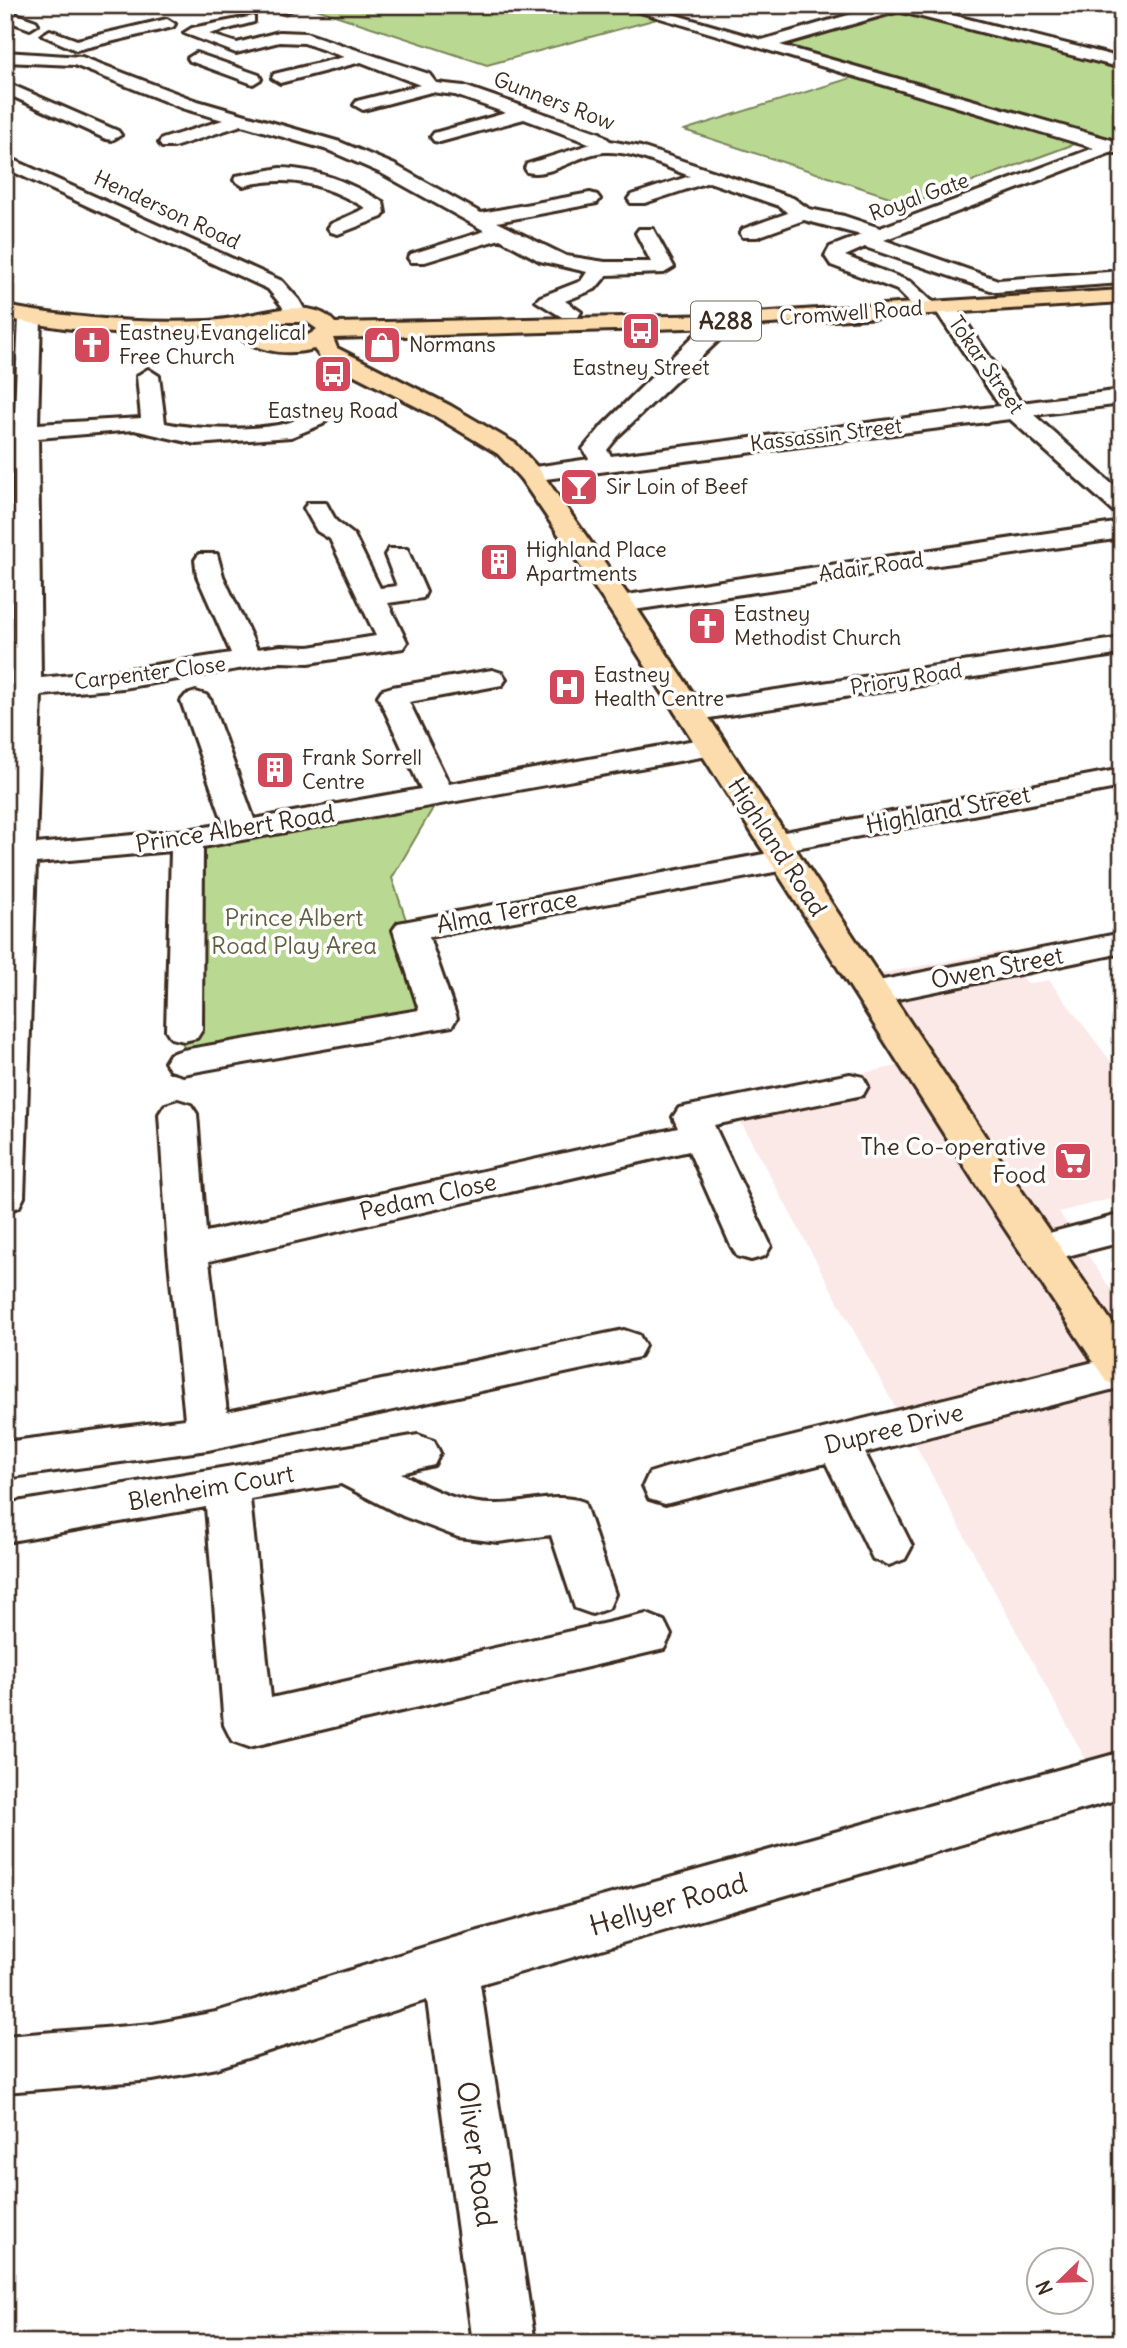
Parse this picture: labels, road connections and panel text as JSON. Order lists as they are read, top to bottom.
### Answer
{
  "streets": {
    "main road": ["Cromwell Road", "A288", "Highland Road"],
    "street": [
      "Gunners Row",
      "Royal Gate",
      "Henderson Road",
      "Tokar Street",
      "Kassassin Street",
      "Adair Road",
      "Carpenter Close",
      "Priory Road",
      "Highland Street",
      "Prince Albert Road",
      "Alma Terrace",
      "Owen Street",
      "Pedam Close",
      "Dupree Drive",
      "Blenheim Court",
      "Hellyer Road",
      "Oliver Road"
    ]
  },
  "crossings": [
    ["Gunners Row", "Royal Gate"],
    ["Royal Gate", "Cromwell Road"],
    ["Royal Gate", "Tokar Street"],
    ["Henderson Road", "Cromwell Road"],
    ["Cromwell Road", "A288"],
    ["Cromwell Road", "Tokar Street"],
    ["Cromwell Road", "Highland Road"],
    ["A288", "Highland Road"],
    ["Tokar Street", "Kassassin Street"],
    ["Kassassin Street", "Highland Road"],
    ["Adair Road", "Highland Road"],
    ["Priory Road", "Highland Road"],
    ["Highland Street", "Highland Road"],
    ["Highland Street", "Alma Terrace"],
    ["Prince Albert Road", "Highland Road"],
    ["Prince Albert Road", "Alma Terrace"],
    ["Highland Road", "Alma Terrace"],
    ["Highland Road", "Owen Street"],
    ["Highland Road", "Dupree Drive"],
    ["Hellyer Road", "Oliver Road"]
  ],
  "parks": ["Prince Albert Road Play Area"],
  "places": {
    "bus stop": ["Eastney Street", "Eastney Road"],
    "church": ["Eastney Evangelical Free Church", "Eastney Methodist Church"],
    "shop": ["Normans"],
    "bar": ["Sir Loin of Beef"],
    "building": ["Highland Place Apartments", "Frank Sorrell Centre"],
    "hospital": ["Eastney Health Centre"],
    "supermarket": ["The Co-operative Food"]
  },
  "north": "bottom left"
}
